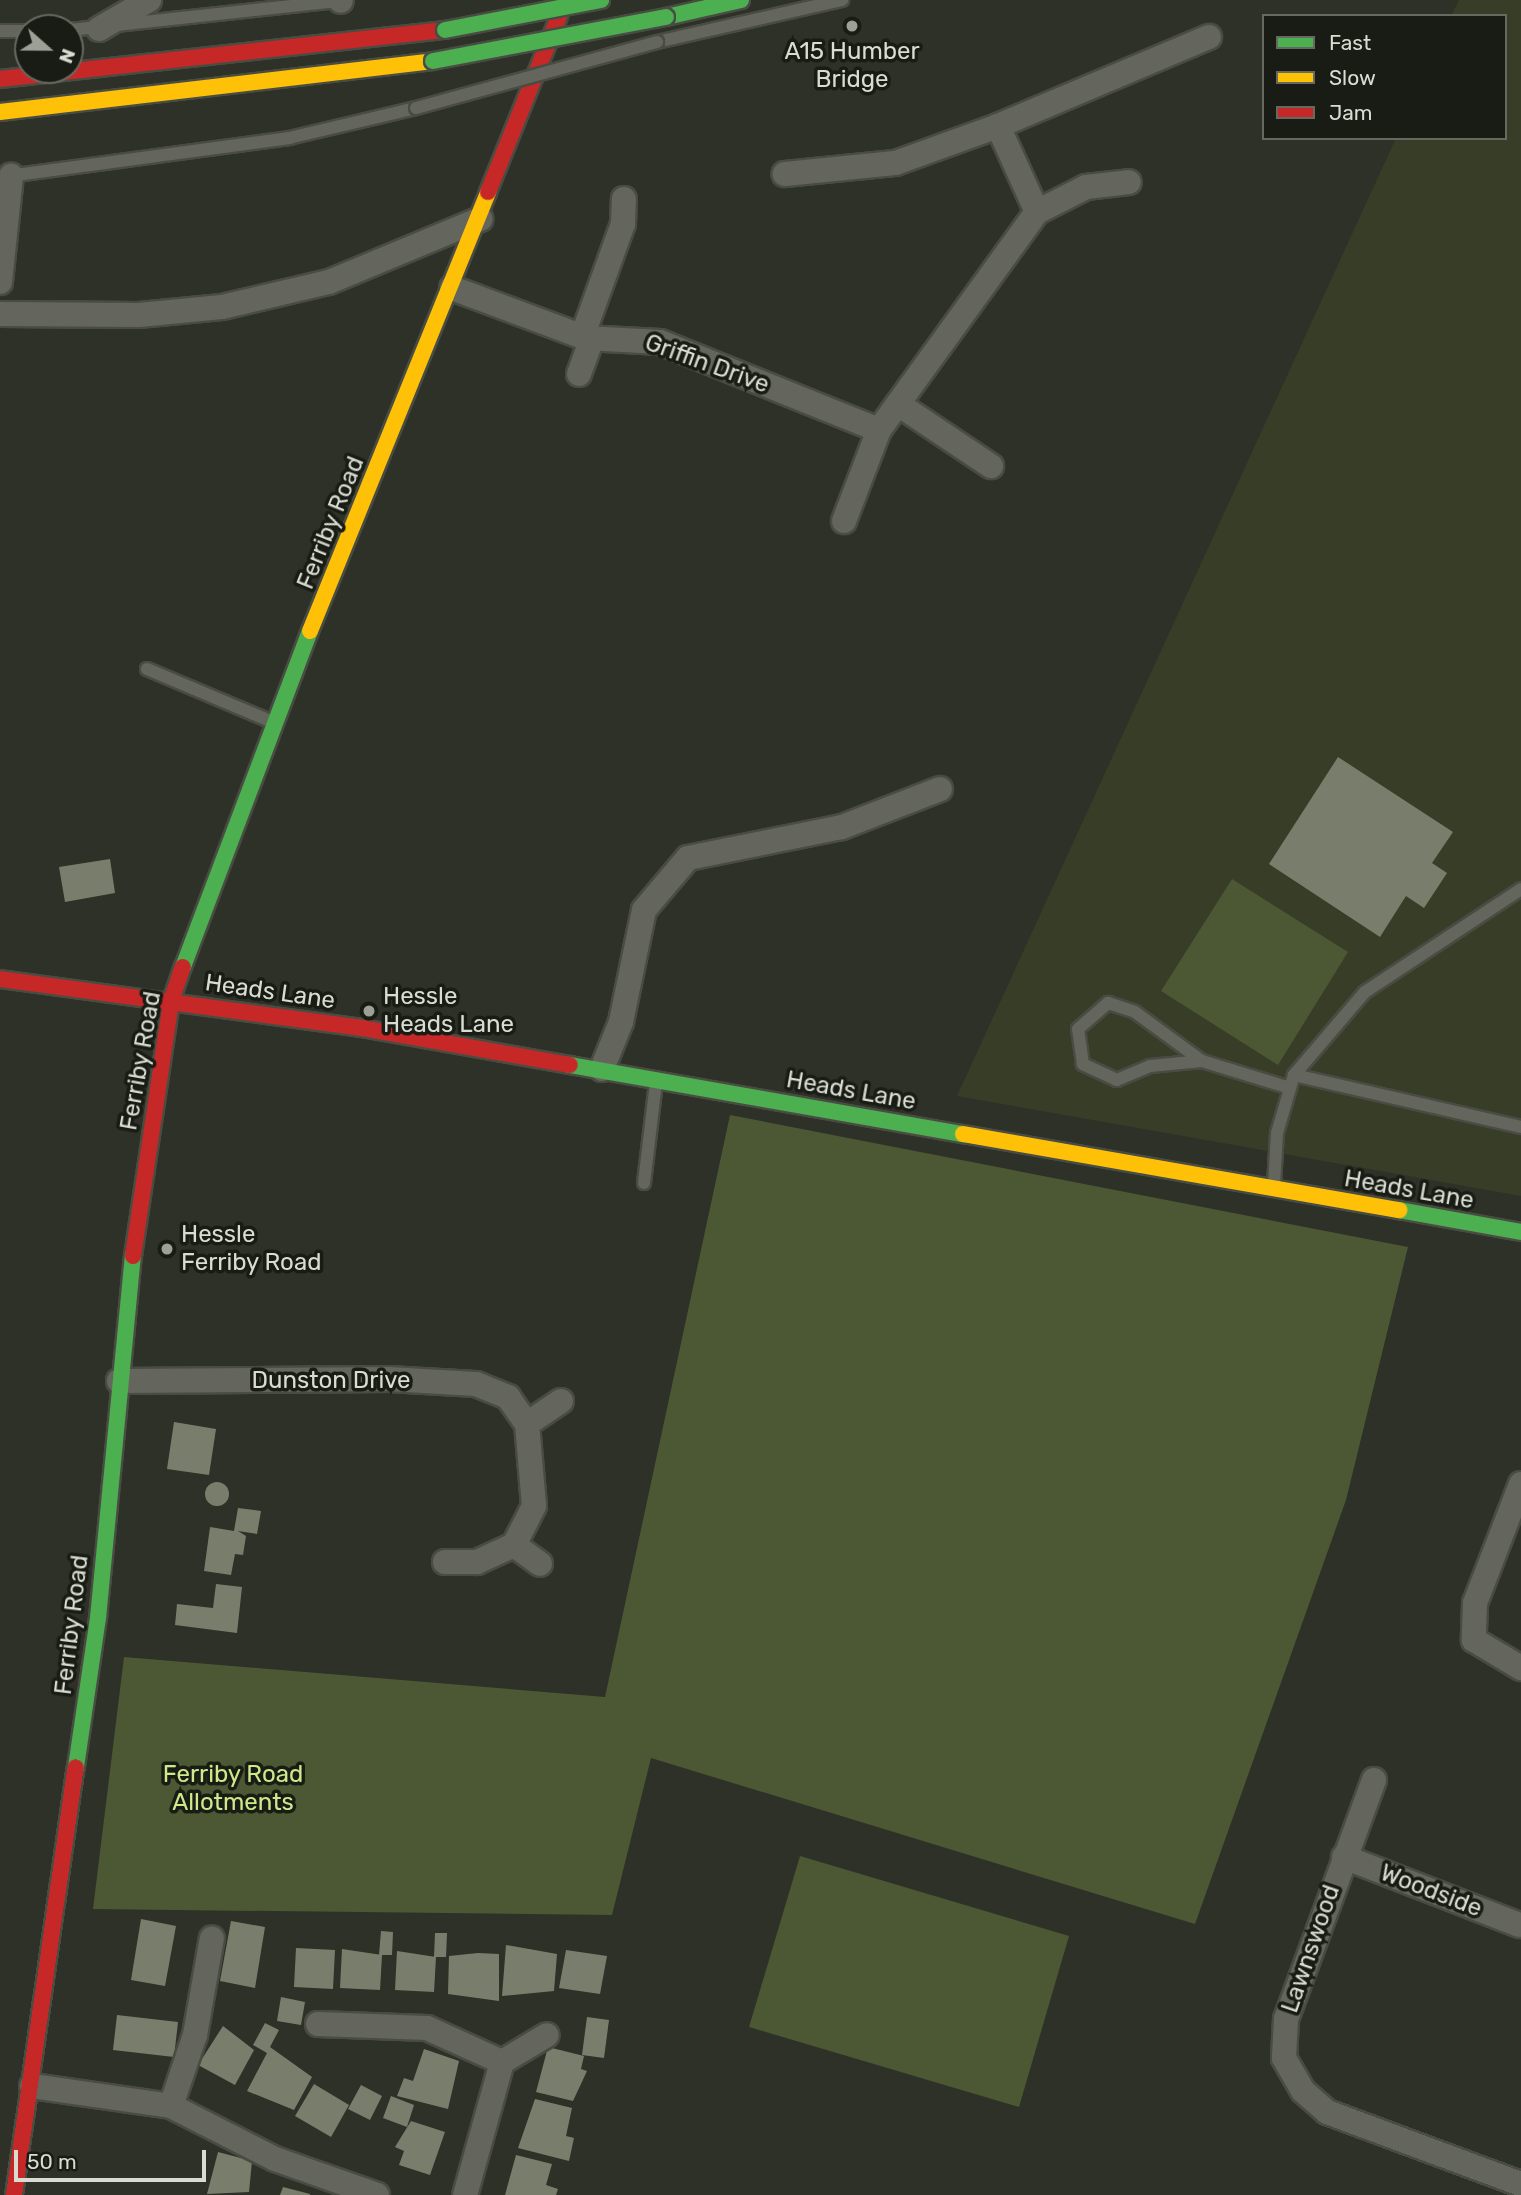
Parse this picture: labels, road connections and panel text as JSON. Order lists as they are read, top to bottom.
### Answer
{
  "streets": {
    "main road": ["Ferriby Road", "Heads Lane"],
    "street": [
      "Griffin Drive",
      "Dunston Drive",
      "Woodside",
      "Lawnswood"
    ]
  },
  "crossings": [
    ["Griffin Drive", "Ferriby Road"],
    ["Ferriby Road", "Heads Lane"],
    ["Ferriby Road", "Dunston Drive"],
    ["Woodside", "Lawnswood"]
  ],
  "parks": ["Ferriby Road Allotments"],
  "places": ["A15 Humber Bridge", "Hessle Heads Lane", "Hessle Ferriby Road"],
  "legend": ["Fast", "Slow", "Jam"],
  "scale_bar": "50 m",
  "north": "right"
}
